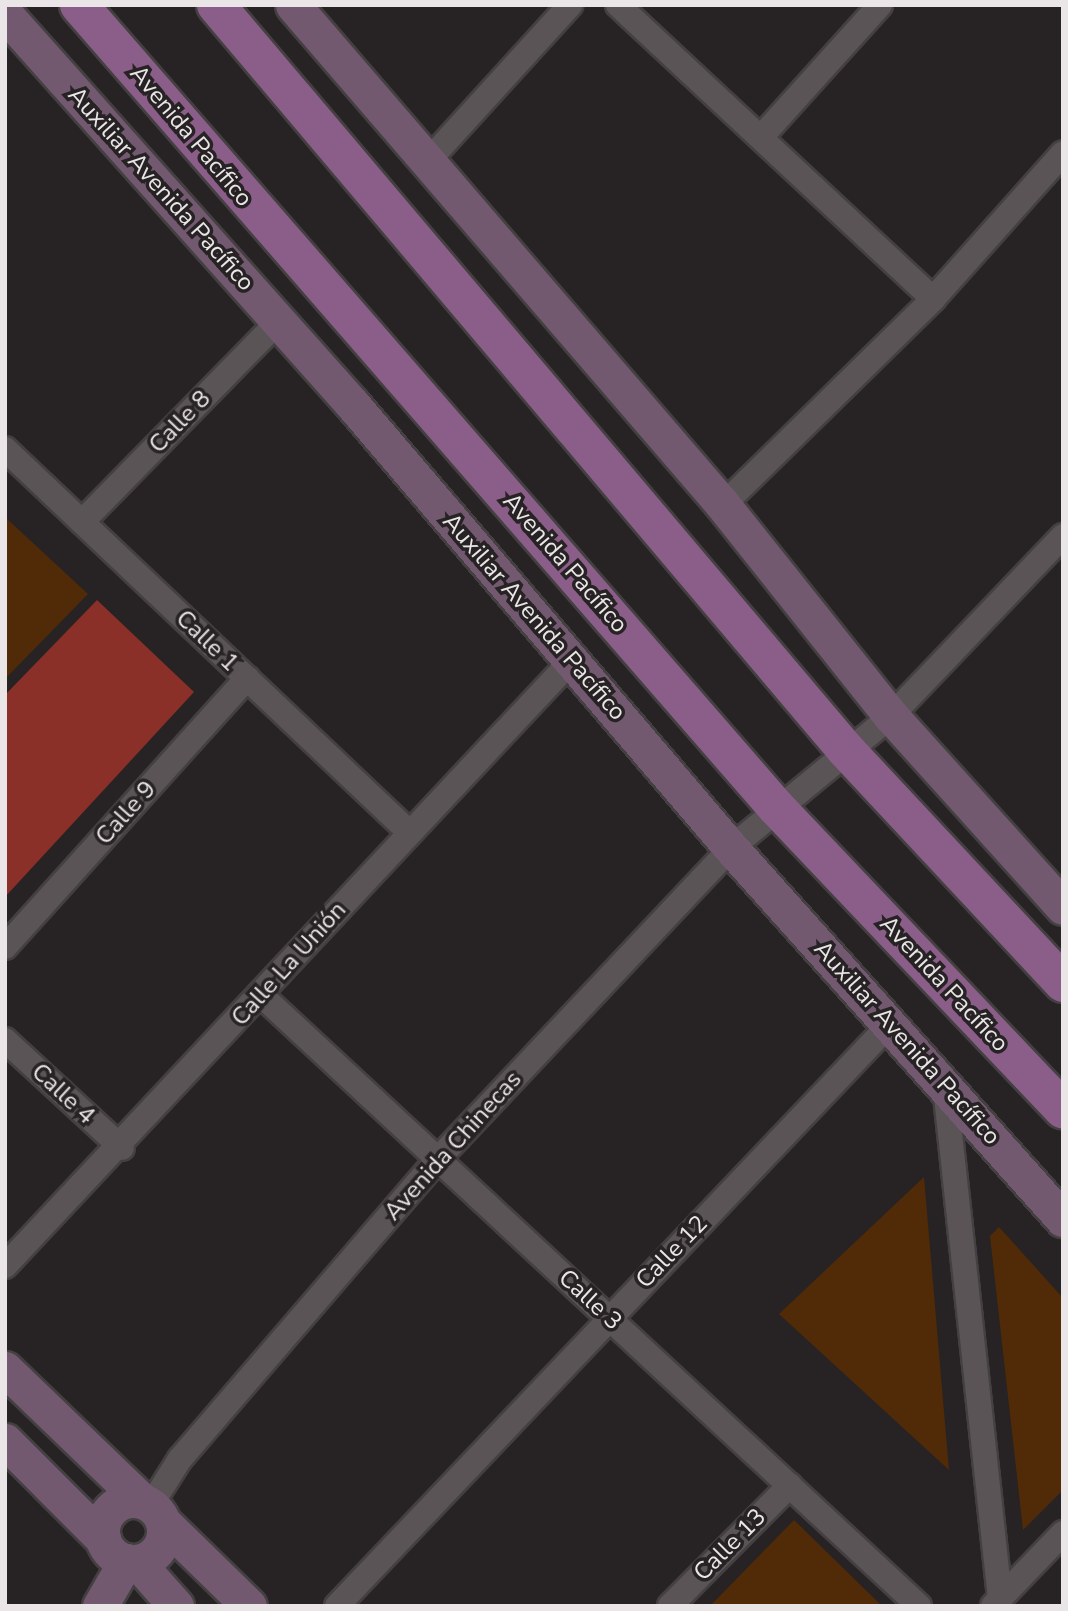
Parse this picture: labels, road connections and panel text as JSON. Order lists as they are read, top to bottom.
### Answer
{
  "streets": {
    "main road": ["Avenida Pacífico", "Auxiliar Avenida Pacífico"],
    "street": [
      "Calle 8",
      "Calle 1",
      "Calle 9",
      "Calle La Unión",
      "Calle 4",
      "Avenida Chinecas",
      "Calle 12",
      "Calle 3",
      "Calle 13"
    ]
  },
  "crossings": [
    ["Avenida Pacífico", "Avenida Chinecas"],
    ["Auxiliar Avenida Pacífico", "Calle 8"],
    ["Auxiliar Avenida Pacífico", "Calle La Unión"],
    ["Auxiliar Avenida Pacífico", "Avenida Chinecas"],
    ["Auxiliar Avenida Pacífico", "Calle 12"],
    ["Calle 8", "Calle 1"],
    ["Calle 1", "Calle 9"],
    ["Calle 1", "Calle La Unión"],
    ["Calle La Unión", "Calle 4"],
    ["Calle La Unión", "Calle 3"],
    ["Avenida Chinecas", "Calle 3"],
    ["Calle 12", "Calle 3"],
    ["Calle 3", "Calle 13"]
  ]
}
